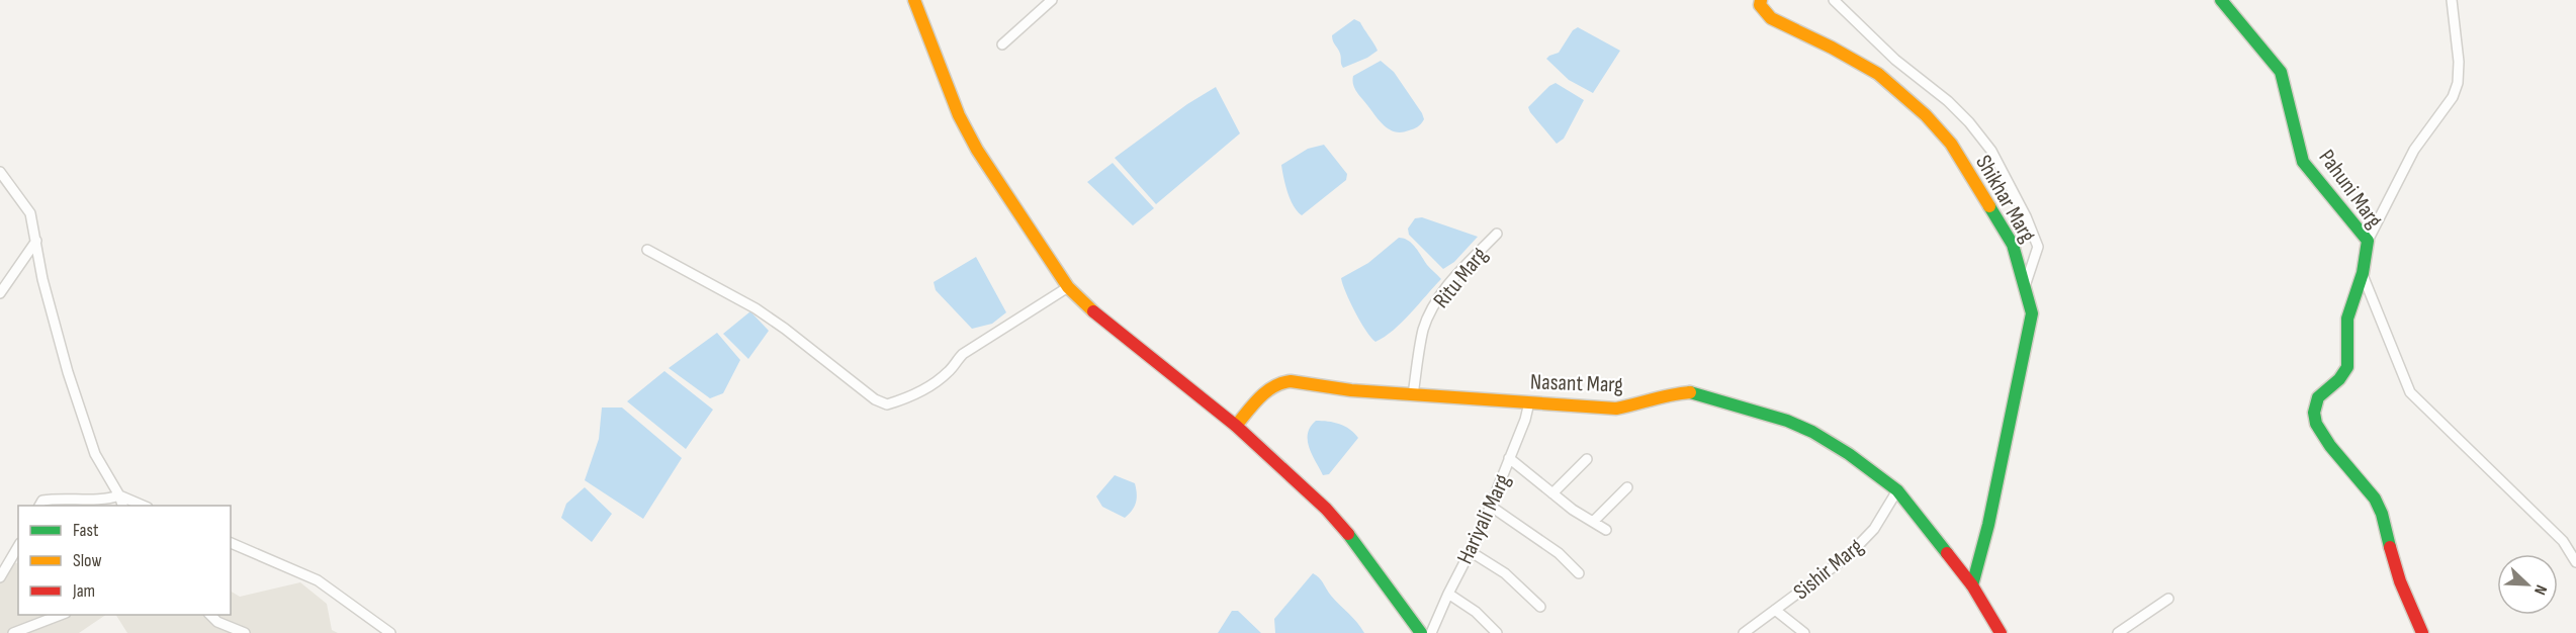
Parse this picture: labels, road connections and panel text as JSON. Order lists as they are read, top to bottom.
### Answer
{
  "streets": {
    "street": [
      "Pahuni Marg",
      "Shikhar Marg",
      "Ritu Marg",
      "Nasant Marg",
      "Hariyali Marg",
      "Sishir Marg"
    ]
  },
  "crossings": [
    ["Shikhar Marg", "Nasant Marg"],
    ["Ritu Marg", "Nasant Marg"],
    ["Nasant Marg", "Hariyali Marg"],
    ["Nasant Marg", "Sishir Marg"]
  ],
  "legend": ["Fast", "Slow", "Jam"],
  "north": "bottom right"
}
